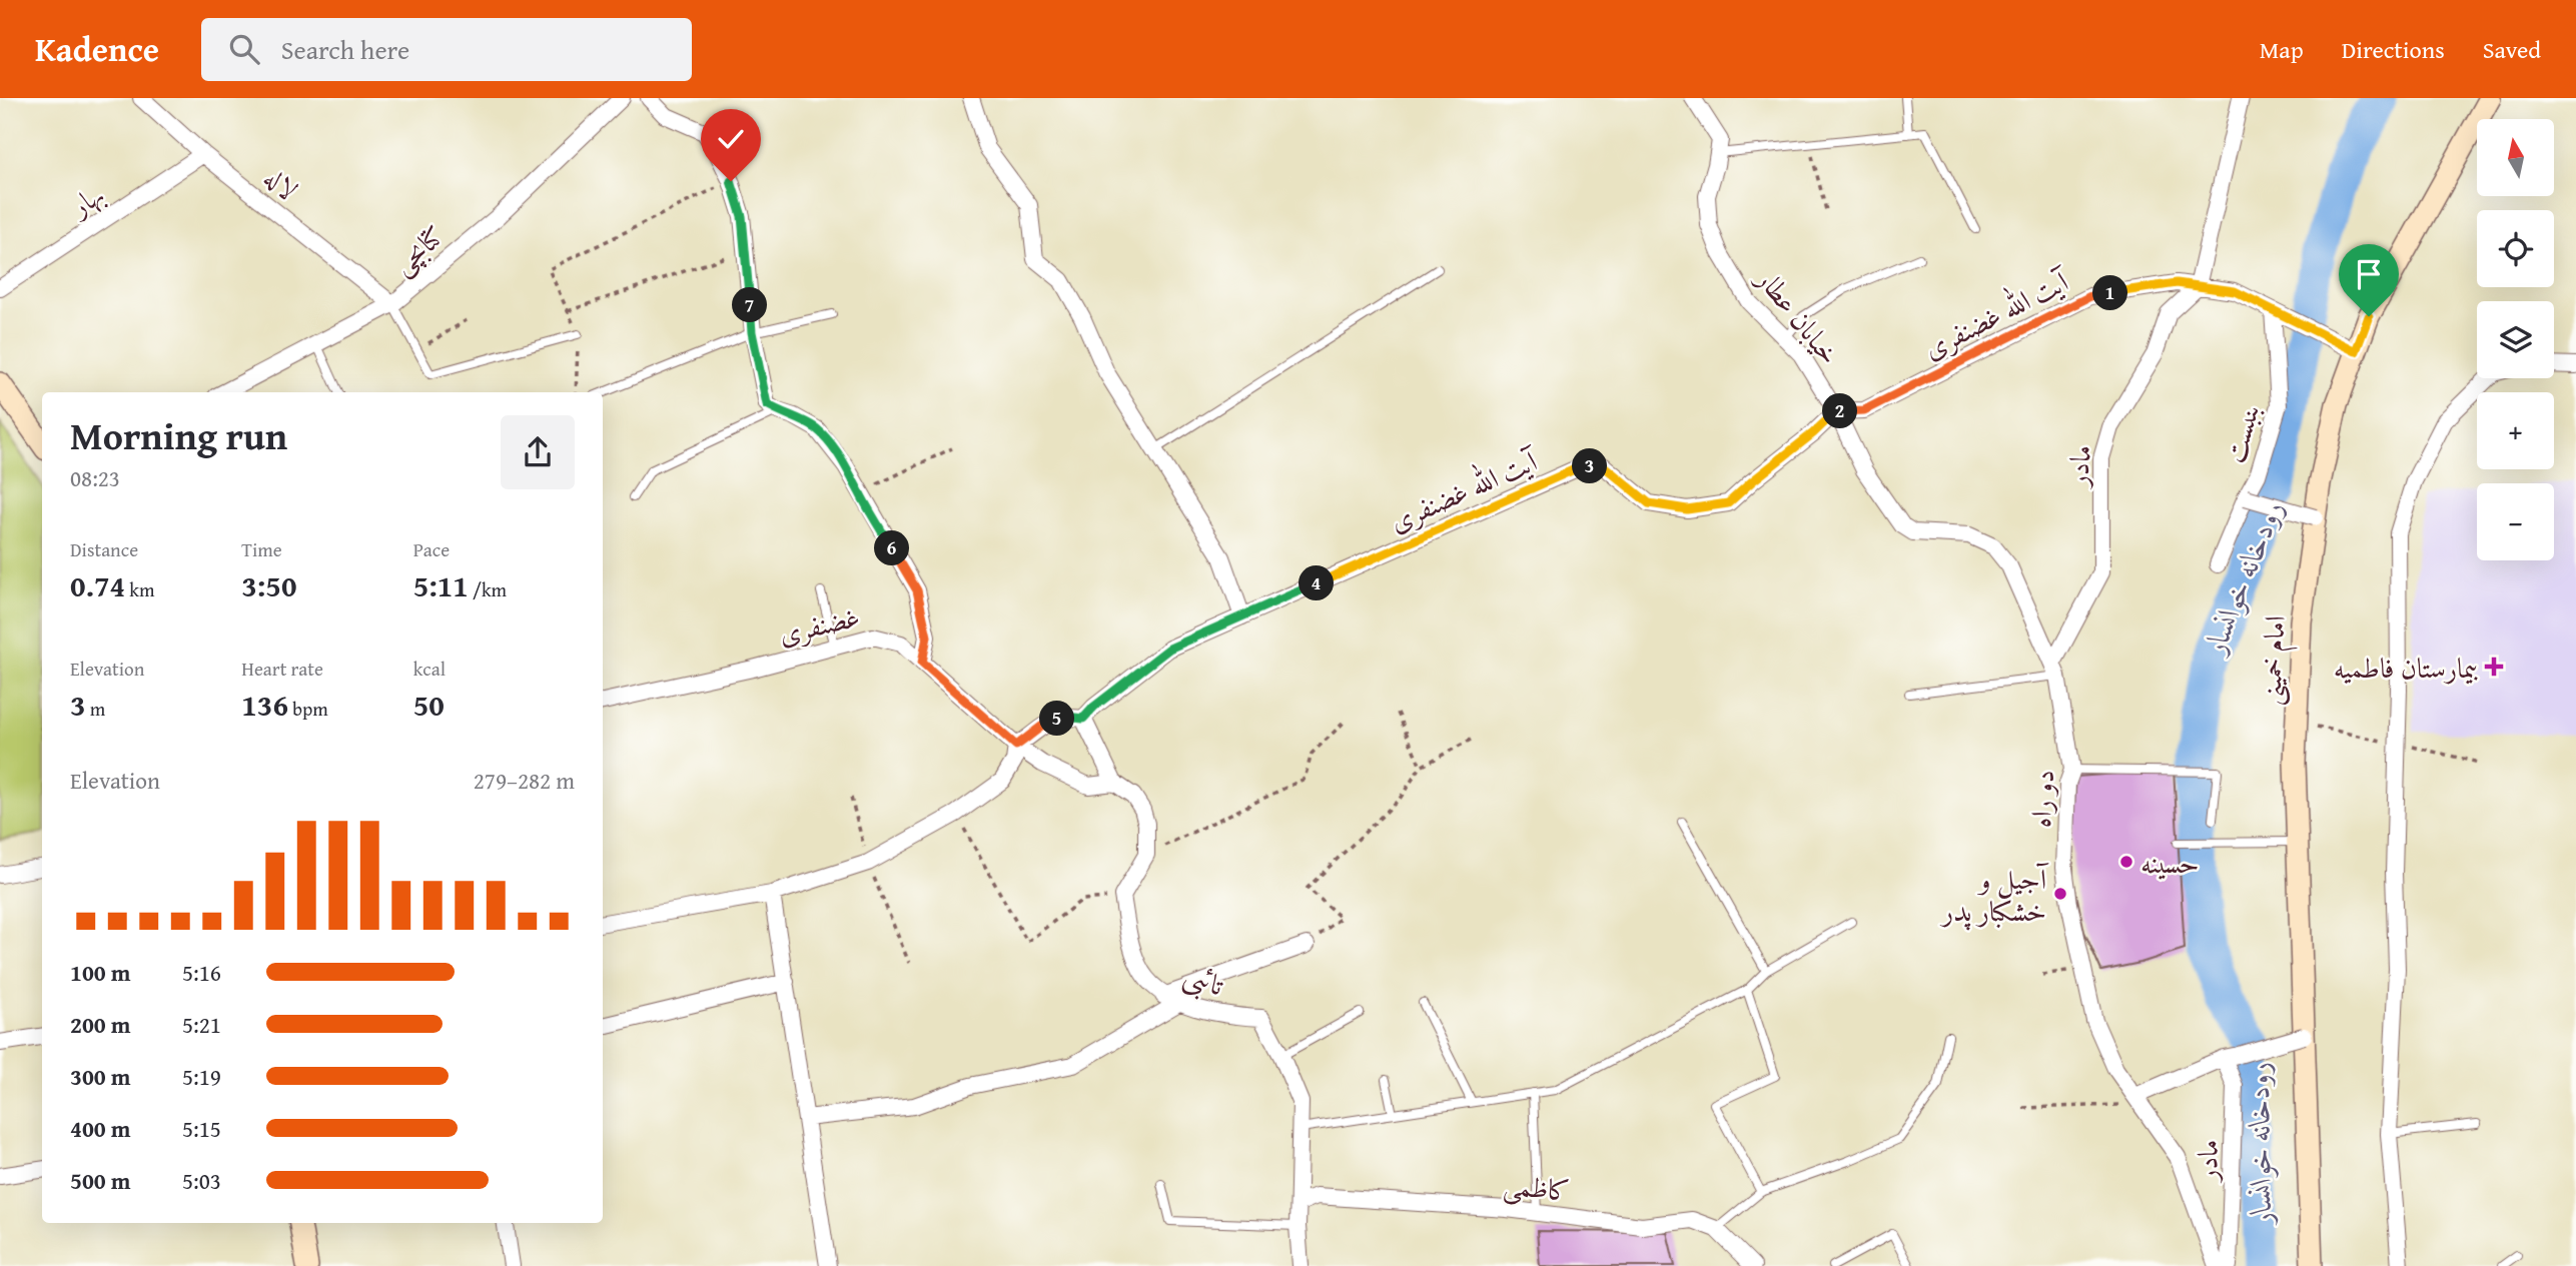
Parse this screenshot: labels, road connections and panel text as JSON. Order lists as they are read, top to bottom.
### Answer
{
  "streets": {
    "main road": ["امام خمینی"],
    "street": [
      "لاله",
      "بهار",
      "کتابچی",
      "آیت الله غضنفری",
      "خیابان عطار",
      "بنبست",
      "مادر",
      "غضنفری",
      "دو راه",
      "تائبی",
      "کاظمی"
    ]
  },
  "crossings": [
    ["لاله", "بهار"],
    ["لاله", "کتابچی"],
    ["آیت الله غضنفری", "خیابان عطار"],
    ["آیت الله غضنفری", "بنبست"],
    ["آیت الله غضنفری", "مادر"],
    ["آیت الله غضنفری", "امام خمینی"],
    ["آیت الله غضنفری", "دو راه"],
    ["خیابان عطار", "دو راه"],
    ["مادر", "دو راه"],
    ["تائبی", "کاظمی"]
  ],
  "water": ["رودخانه خوانسار"],
  "places": {
    "health": ["بیمارستان فاطمیه"],
    "other": ["حسینه", "آجیل و خشکبار پدر"]
  },
  "north": "top",
  "page": {
    "header": "Kadence",
    "search": "Search here",
    "nav": ["Map", "Directions", "Saved"],
    "map_buttons": ["+", "−"],
    "pins": [
      "1",
      "7",
      "2",
      "3",
      "6",
      "4",
      "5"
    ],
    "heading": ["Morning run", "08:23"],
    "stats": [
      ["Distance", "0.74 km"],
      ["Time", "3:50"],
      ["Pace", "5:11 /km"],
      ["Elevation", "3 m"],
      ["Heart rate", "136 bpm"],
      ["kcal", "50"]
    ],
    "chart": ["Elevation", "279–282 m"],
    "list": [
      {
        "name": "100 m",
        "note": "5:16"
      },
      {
        "name": "200 m",
        "note": "5:21"
      },
      {
        "name": "300 m",
        "note": "5:19"
      },
      {
        "name": "400 m",
        "note": "5:15"
      },
      {
        "name": "500 m",
        "note": "5:03"
      }
    ]
  }
}
